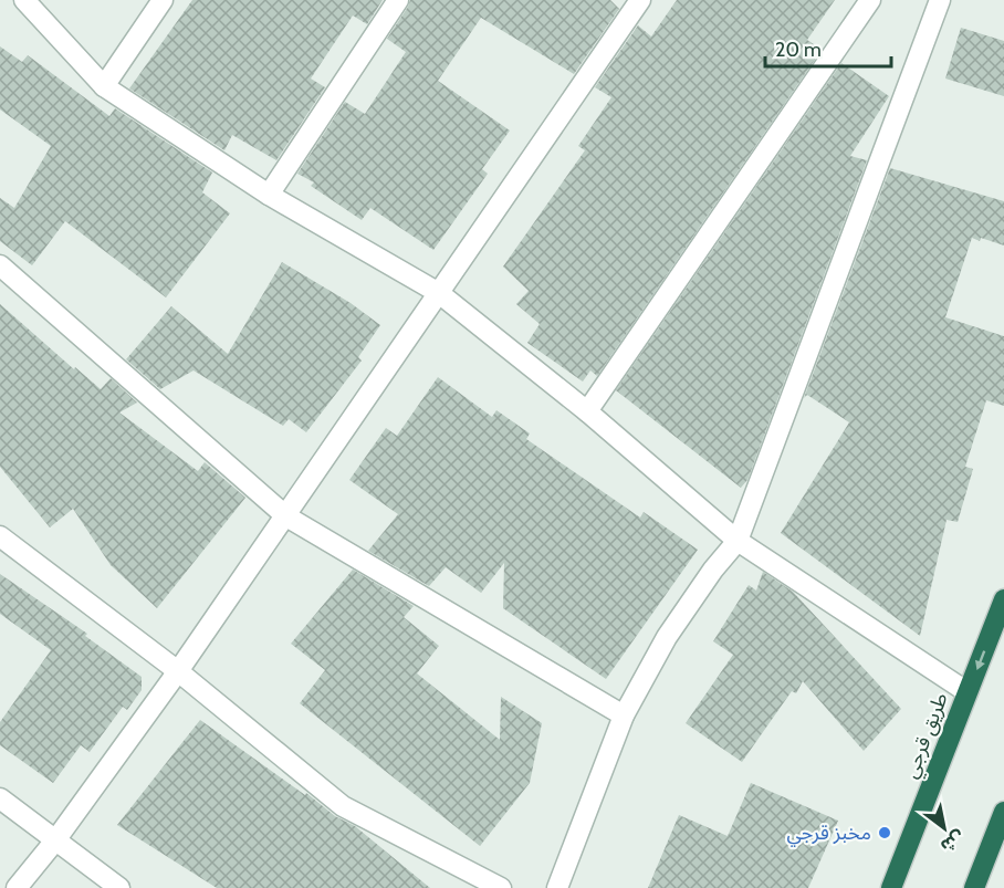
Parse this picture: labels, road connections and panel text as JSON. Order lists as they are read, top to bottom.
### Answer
{
  "streets": {
    "highway": ["طريق قرجي"]
  },
  "places": ["مخبز قرجي"],
  "scale_bar": "20 m",
  "north": "bottom right"
}
